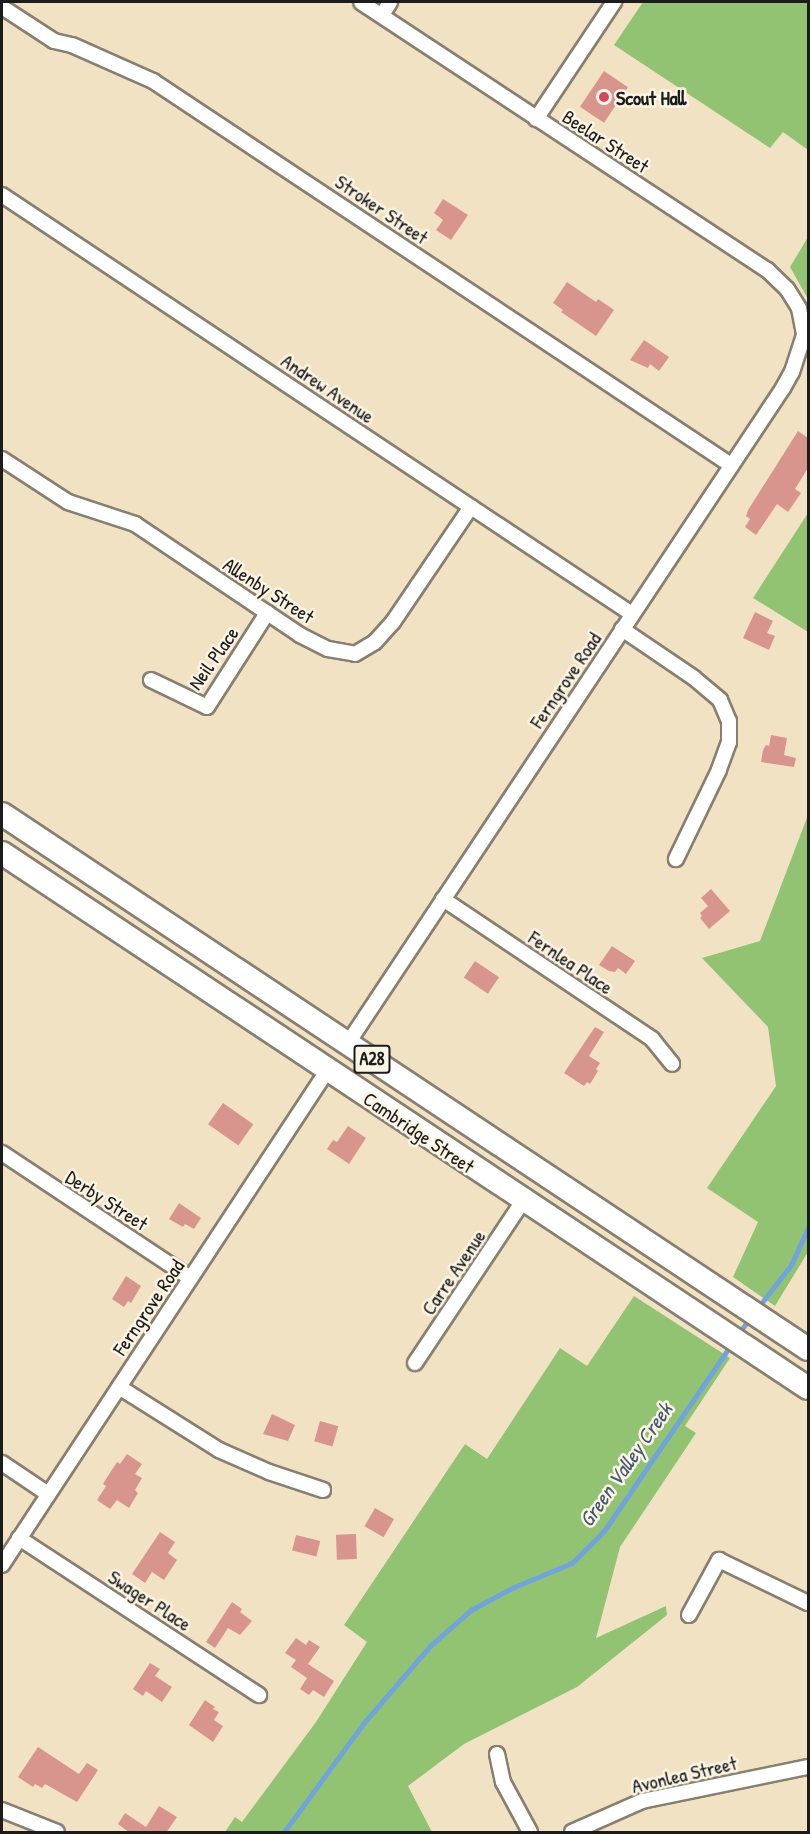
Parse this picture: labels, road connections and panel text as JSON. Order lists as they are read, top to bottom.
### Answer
{
  "streets": {
    "highway": ["A28", "Cambridge Street"],
    "street": [
      "Beelar Street",
      "Stroker Street",
      "Andrew Avenue",
      "Allenby Street",
      "Neil Place",
      "Ferngrove Road",
      "Fernlea Place",
      "Derby Street",
      "Carre Avenue",
      "Swager Place",
      "Avonlea Street"
    ]
  },
  "crossings": [
    ["Beelar Street", "Ferngrove Road"],
    ["Stroker Street", "Ferngrove Road"],
    ["Andrew Avenue", "Allenby Street"],
    ["Andrew Avenue", "Ferngrove Road"],
    ["Allenby Street", "Neil Place"],
    ["Ferngrove Road", "Fernlea Place"],
    ["Ferngrove Road", "Cambridge Street"],
    ["Ferngrove Road", "Derby Street"],
    ["Ferngrove Road", "Swager Place"],
    ["Cambridge Street", "Carre Avenue"]
  ],
  "water": ["Green Valley Creek"],
  "places": ["Scout Hall"]
}
